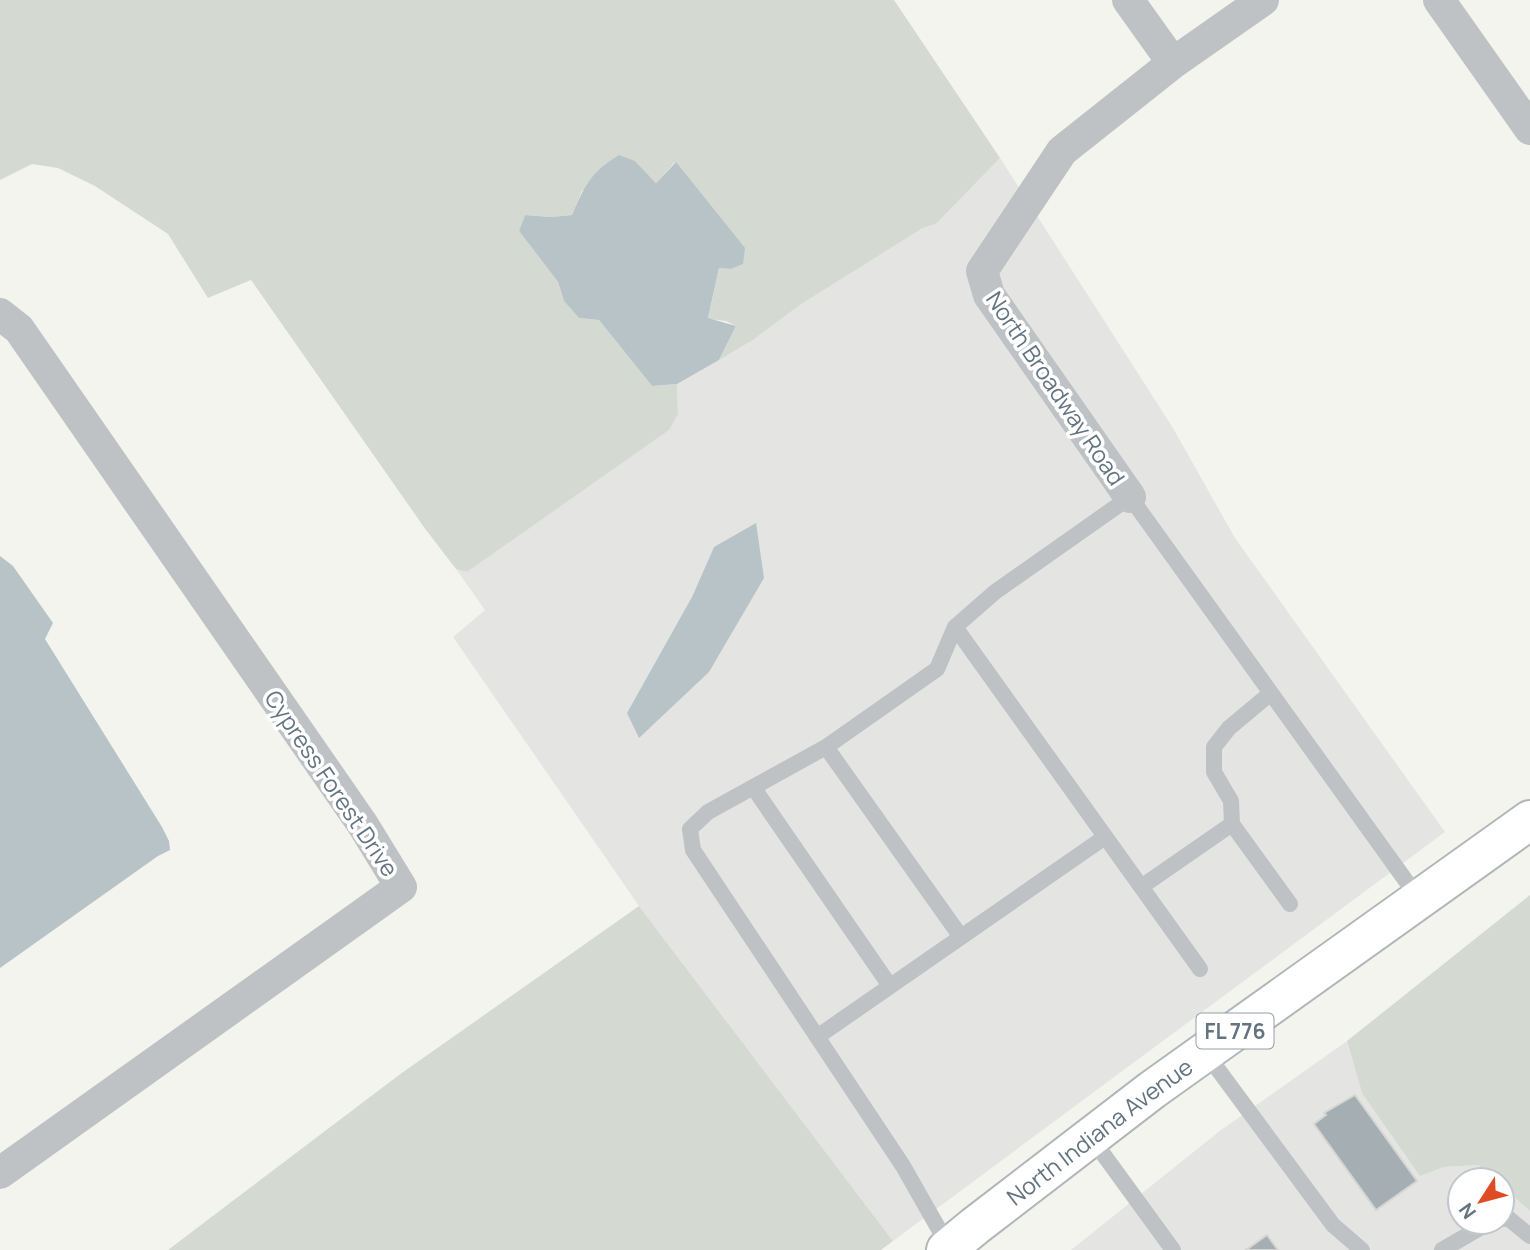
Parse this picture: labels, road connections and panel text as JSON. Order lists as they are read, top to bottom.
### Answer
{
  "streets": {
    "main road": ["FL 776", "North Indiana Avenue"],
    "street": ["North Broadway Road", "Cypress Forest Drive"]
  },
  "north": "bottom left"
}
